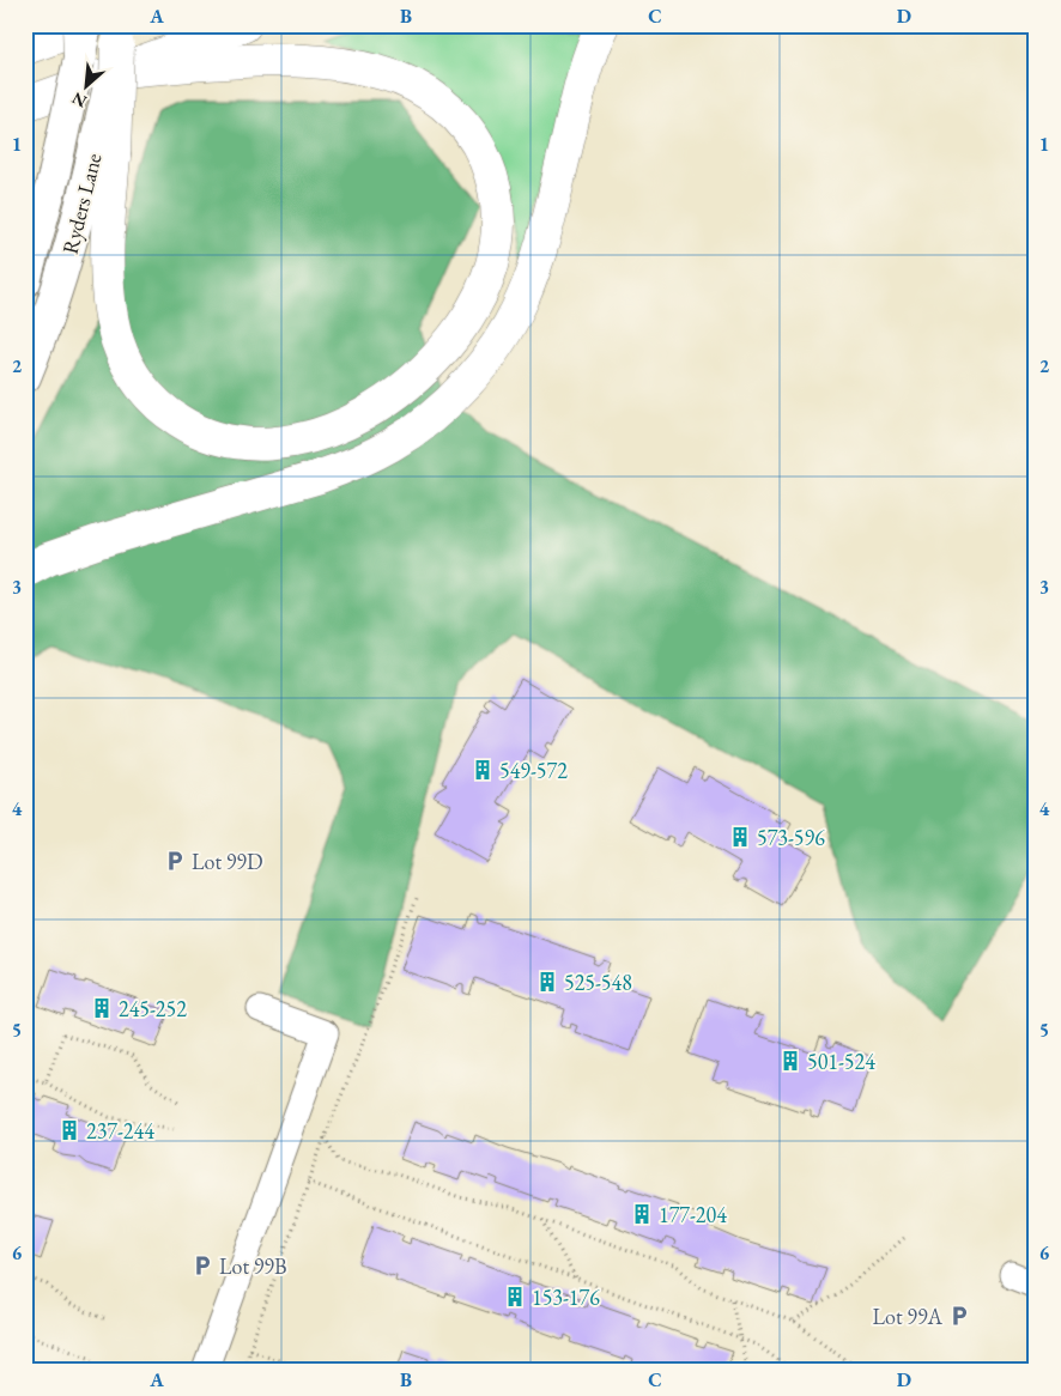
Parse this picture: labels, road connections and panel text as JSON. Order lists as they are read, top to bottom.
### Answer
{
  "streets": {
    "main road": ["Ryders Lane"]
  },
  "places": {
    "building": [
      "549-572",
      "573-596",
      "525-548",
      "245-252",
      "501-524",
      "237-244",
      "177-204",
      "153-176"
    ],
    "parking": ["Lot 99D", "Lot 99B", "Lot 99A"]
  },
  "north": "bottom left",
  "grid": {
    "columns": [
      "A",
      "B",
      "C",
      "D"
    ],
    "rows": [
      "1",
      "2",
      "3",
      "4",
      "5",
      "6"
    ]
  }
}
